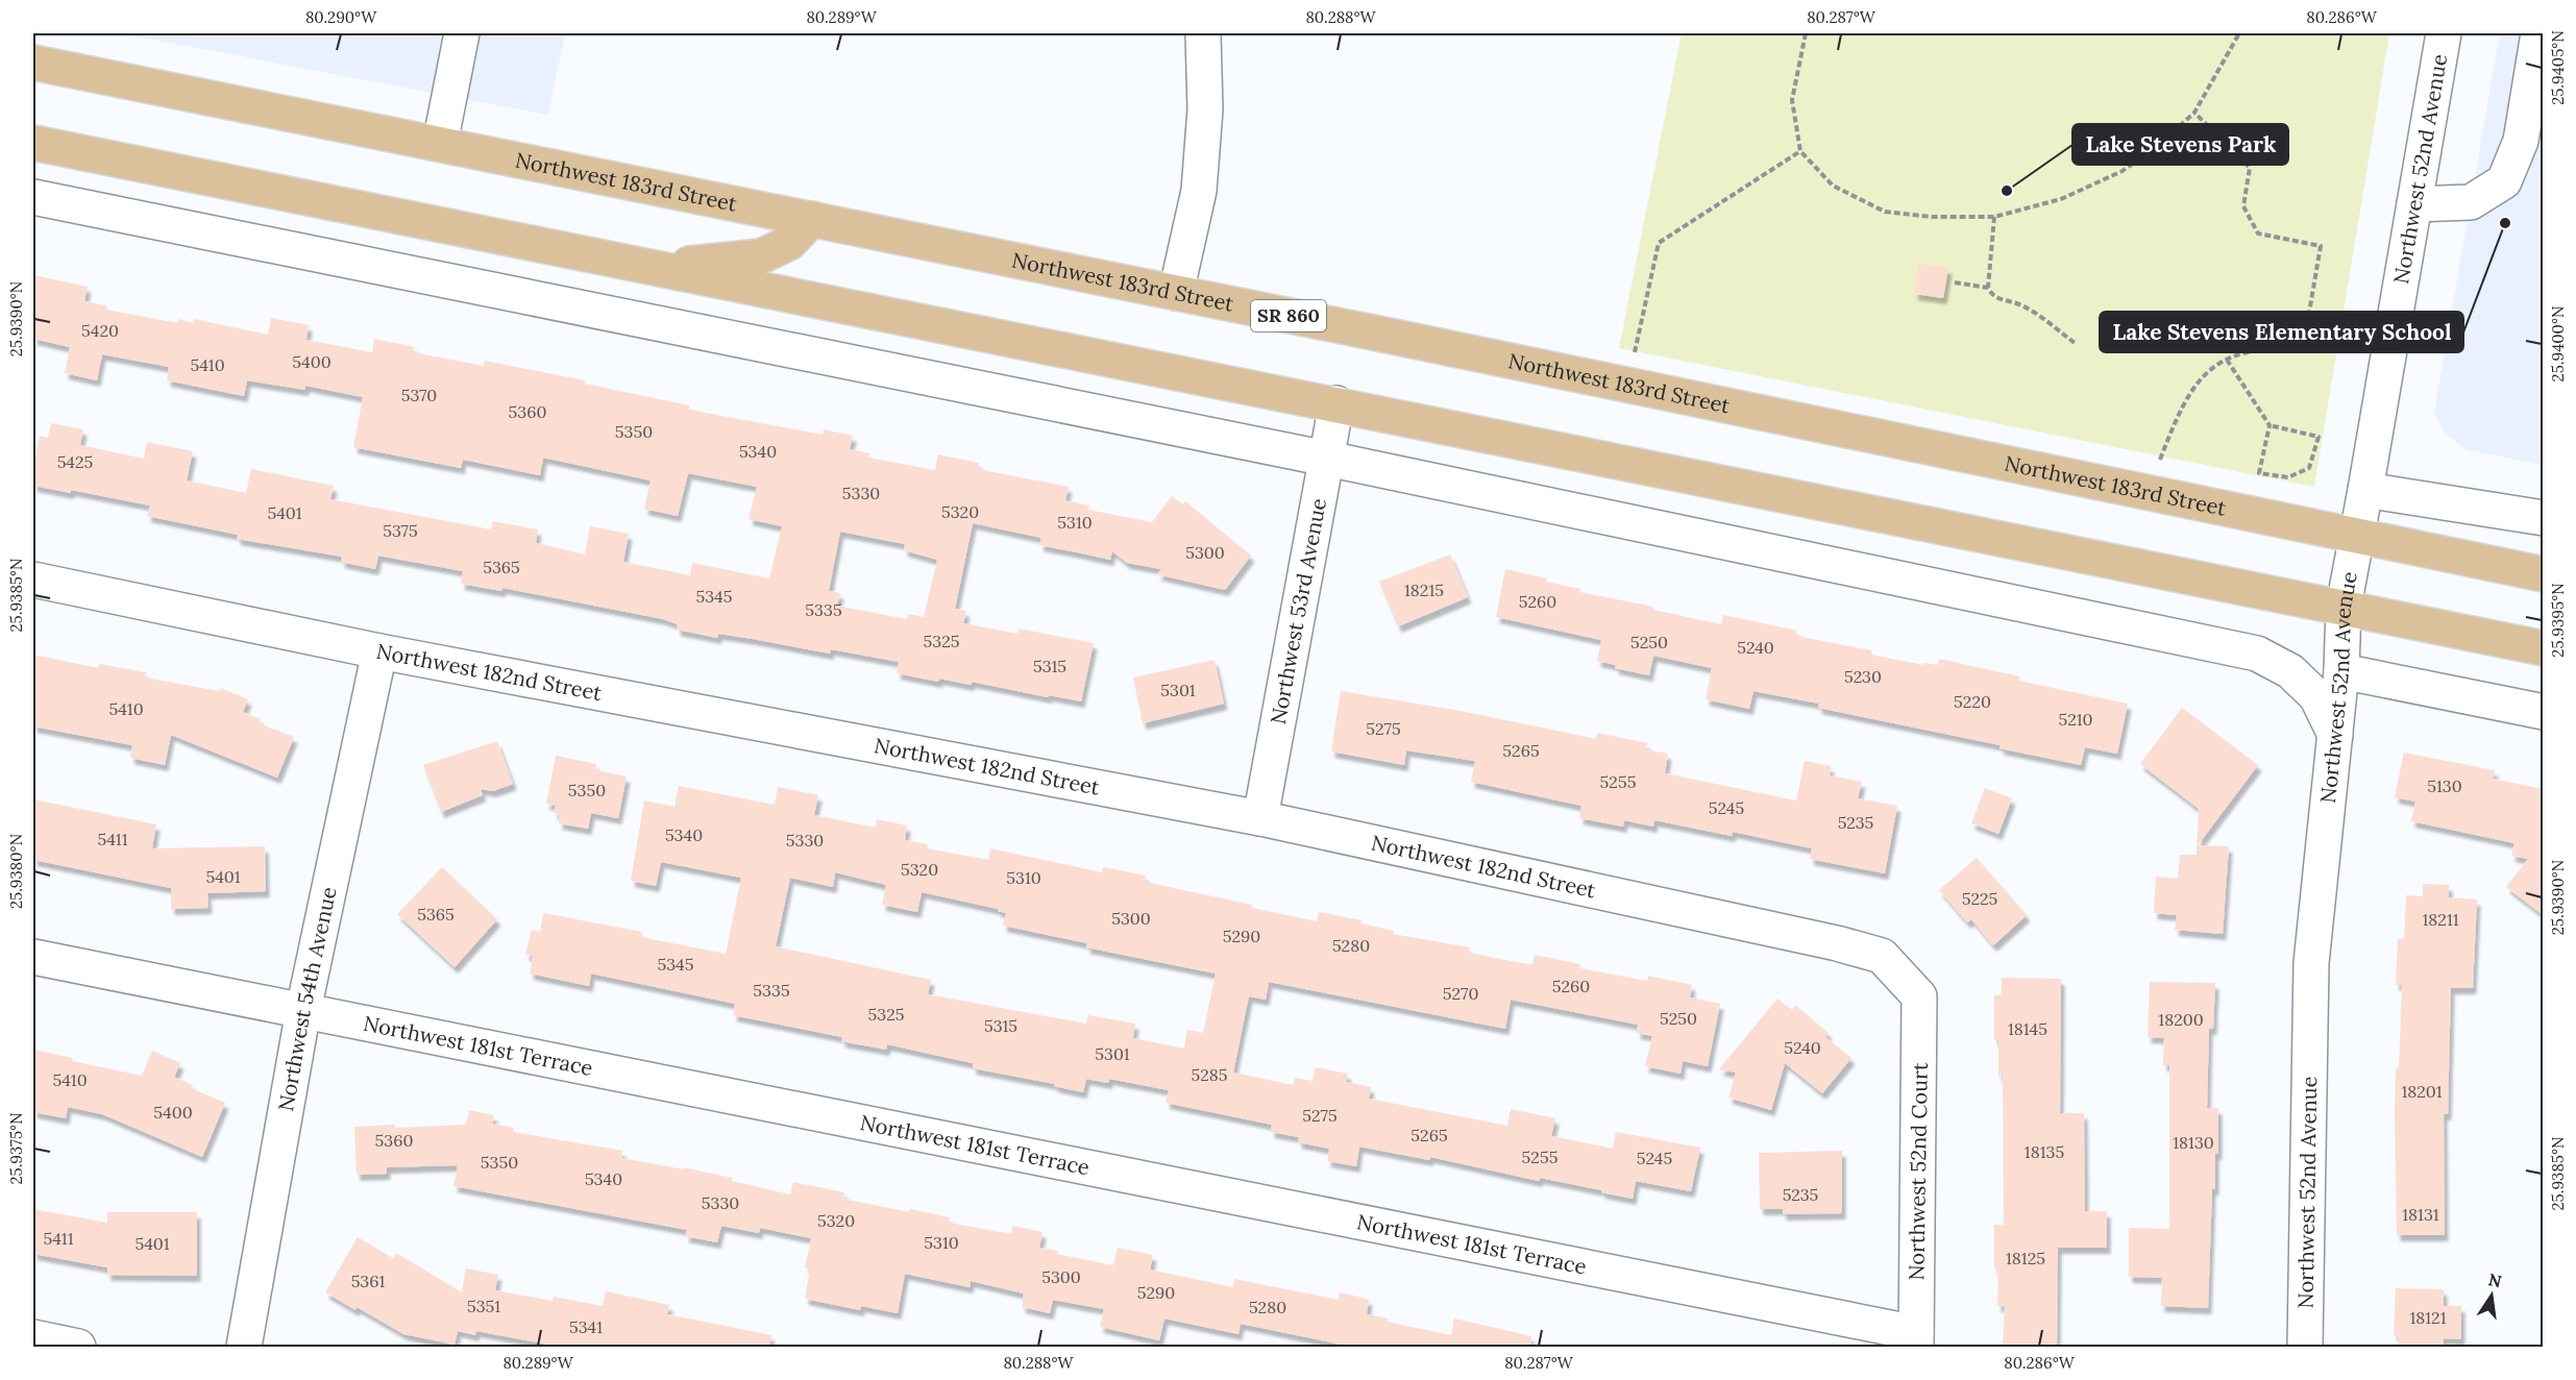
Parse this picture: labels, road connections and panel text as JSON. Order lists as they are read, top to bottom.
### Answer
{
  "streets": {
    "main road": ["Northwest 183rd Street", "SR 860"],
    "street": [
      "Northwest 52nd Avenue",
      "Northwest 53rd Avenue",
      "Northwest 182nd Street",
      "Northwest 54th Avenue",
      "Northwest 181st Terrace",
      "Northwest 52nd Court"
    ]
  },
  "crossings": [
    ["Northwest 52nd Avenue", "Northwest 183rd Street"],
    ["Northwest 53rd Avenue", "Northwest 182nd Street"],
    ["Northwest 182nd Street", "Northwest 54th Avenue"],
    ["Northwest 182nd Street", "Northwest 52nd Court"],
    ["Northwest 54th Avenue", "Northwest 181st Terrace"],
    ["Northwest 181st Terrace", "Northwest 52nd Court"]
  ],
  "places": ["Lake Stevens Park", "Lake Stevens Elementary School"],
  "house_numbers": [
    "5420",
    "5400",
    "5410",
    "5370",
    "5360",
    "5350",
    "5340",
    "5425",
    "5330",
    "5320",
    "5401",
    "5310",
    "5375",
    "5300",
    "5365",
    "18215",
    "5345",
    "5260",
    "5335",
    "5325",
    "5250",
    "5240",
    "5315",
    "5230",
    "5301",
    "5220",
    "5410",
    "5210",
    "5275",
    "5265",
    "5255",
    "5130",
    "5350",
    "5245",
    "5235",
    "5340",
    "5411",
    "5330",
    "5320",
    "5401",
    "5310",
    "5225",
    "5365",
    "5300",
    "18211",
    "5290",
    "5280",
    "5345",
    "5260",
    "5335",
    "5270",
    "5325",
    "5250",
    "18200",
    "5315",
    "18145",
    "5240",
    "5301",
    "5285",
    "5410",
    "18201",
    "5400",
    "5275",
    "5265",
    "5360",
    "18130",
    "18135",
    "5255",
    "5245",
    "5350",
    "5340",
    "5235",
    "5330",
    "18131",
    "5320",
    "5411",
    "5310",
    "5401",
    "18125",
    "5300",
    "5361",
    "5290",
    "5351",
    "5280",
    "18121",
    "5341"
  ],
  "north": "top",
  "coordinates": [
    "80.290°W",
    "80.289°W",
    "80.288°W",
    "80.287°W",
    "80.286°W",
    "25.9405°N",
    "25.9390°N",
    "25.9400°N",
    "25.9385°N",
    "25.9395°N",
    "25.9380°N",
    "25.9375°N"
  ]
}
